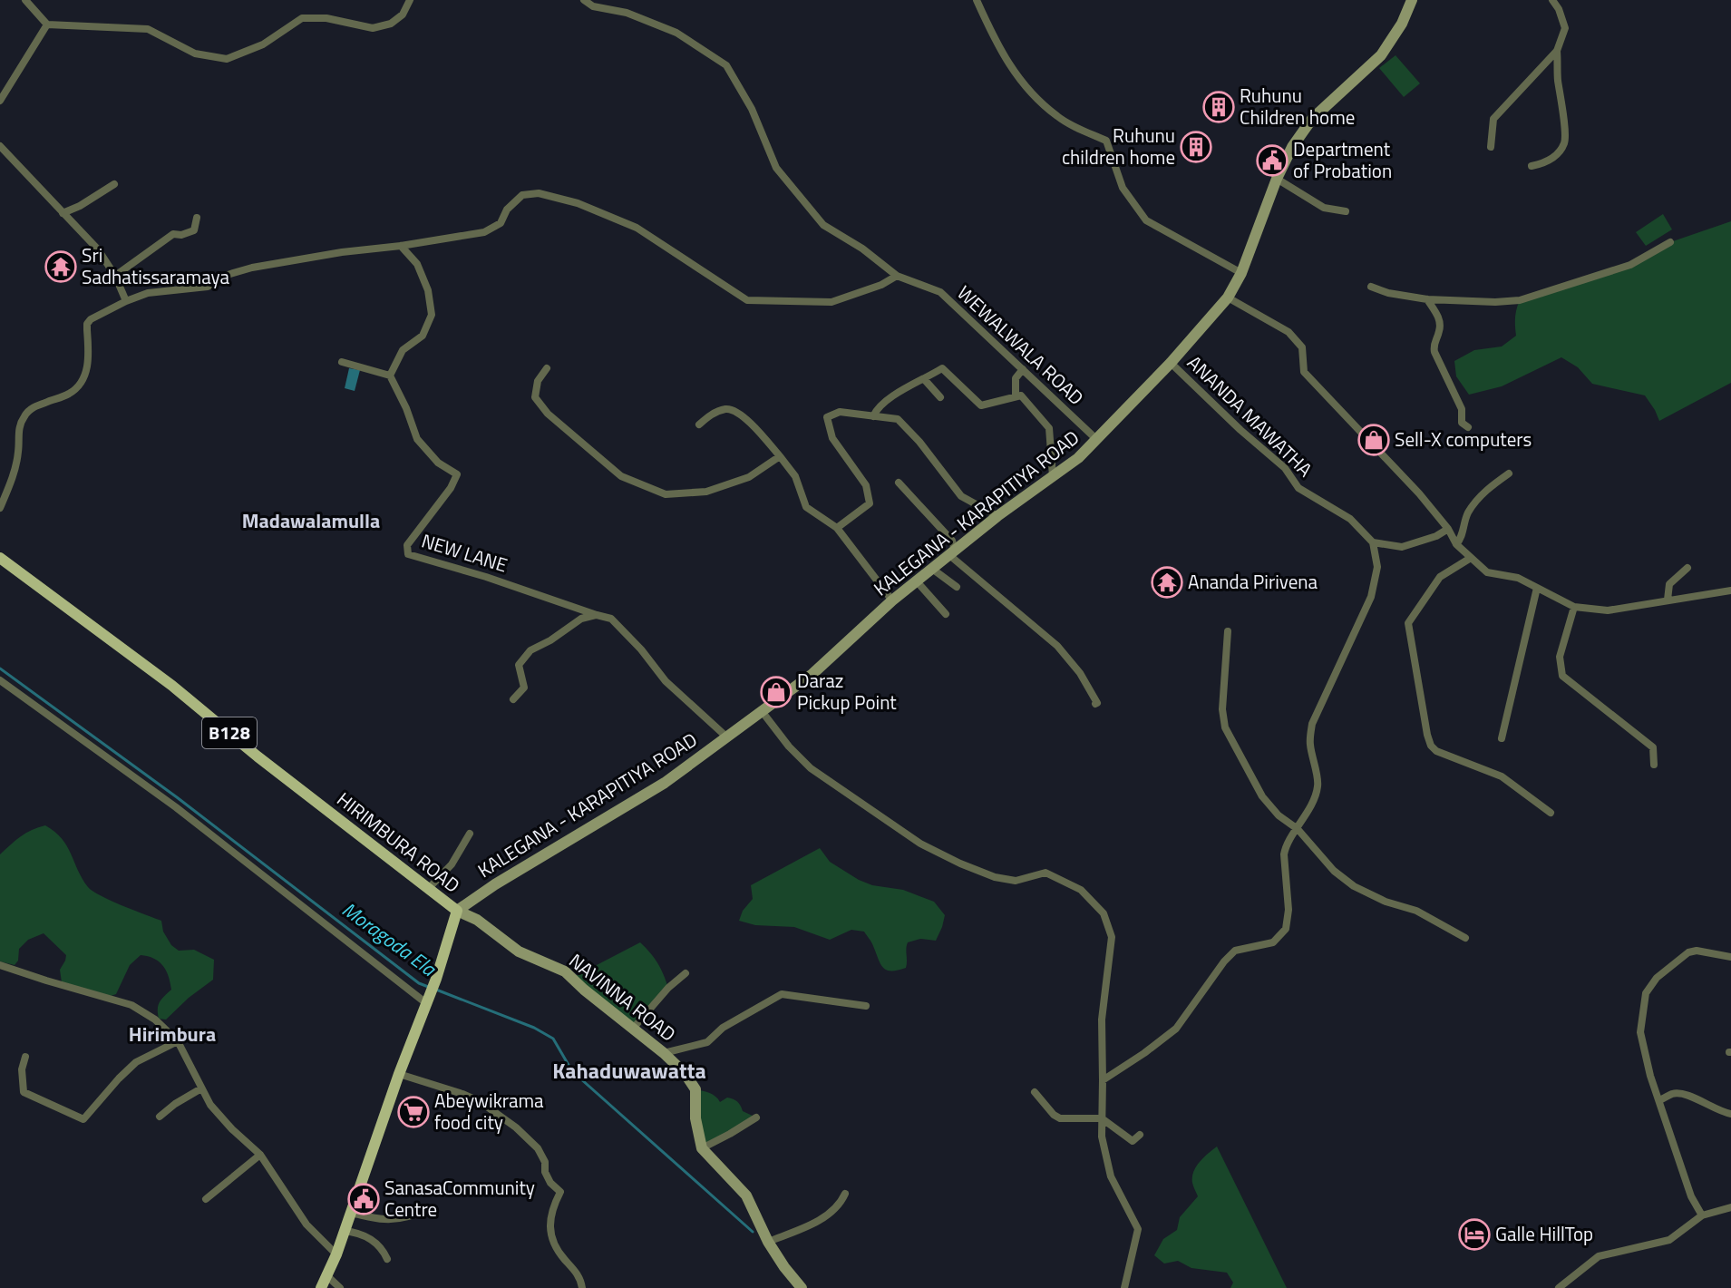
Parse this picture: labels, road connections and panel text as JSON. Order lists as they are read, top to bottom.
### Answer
{
  "streets": {
    "main road": [
      "KALEGANA - KARAPITIYA ROAD",
      "B128",
      "HIRIMBURA ROAD",
      "NAVINNA ROAD"
    ],
    "street": ["WEWALWALA ROAD", "ANANDA MAWATHA", "NEW LANE"]
  },
  "crossings": [
    ["WEWALWALA ROAD", "KALEGANA - KARAPITIYA ROAD"],
    ["ANANDA MAWATHA", "KALEGANA - KARAPITIYA ROAD"],
    ["KALEGANA - KARAPITIYA ROAD", "NEW LANE"],
    ["KALEGANA - KARAPITIYA ROAD", "HIRIMBURA ROAD"],
    ["KALEGANA - KARAPITIYA ROAD", "NAVINNA ROAD"],
    ["HIRIMBURA ROAD", "NAVINNA ROAD"]
  ],
  "districts": ["Madawalamulla", "Hirimbura", "Kahaduwawatta"],
  "water": ["Moragoda Ela"],
  "places": {
    "building": ["Ruhunu Children home", "Ruhunu children home"],
    "public building": ["Department of Probation", "SanasaCommunity Centre"],
    "temple": ["Sri Sadhatissaramaya", "Ananda Pirivena"],
    "shop": ["Sell-X computers", "Daraz Pickup Point"],
    "supermarket": ["Abeywikrama food city"],
    "hotel": ["Galle HillTop"]
  }
}
